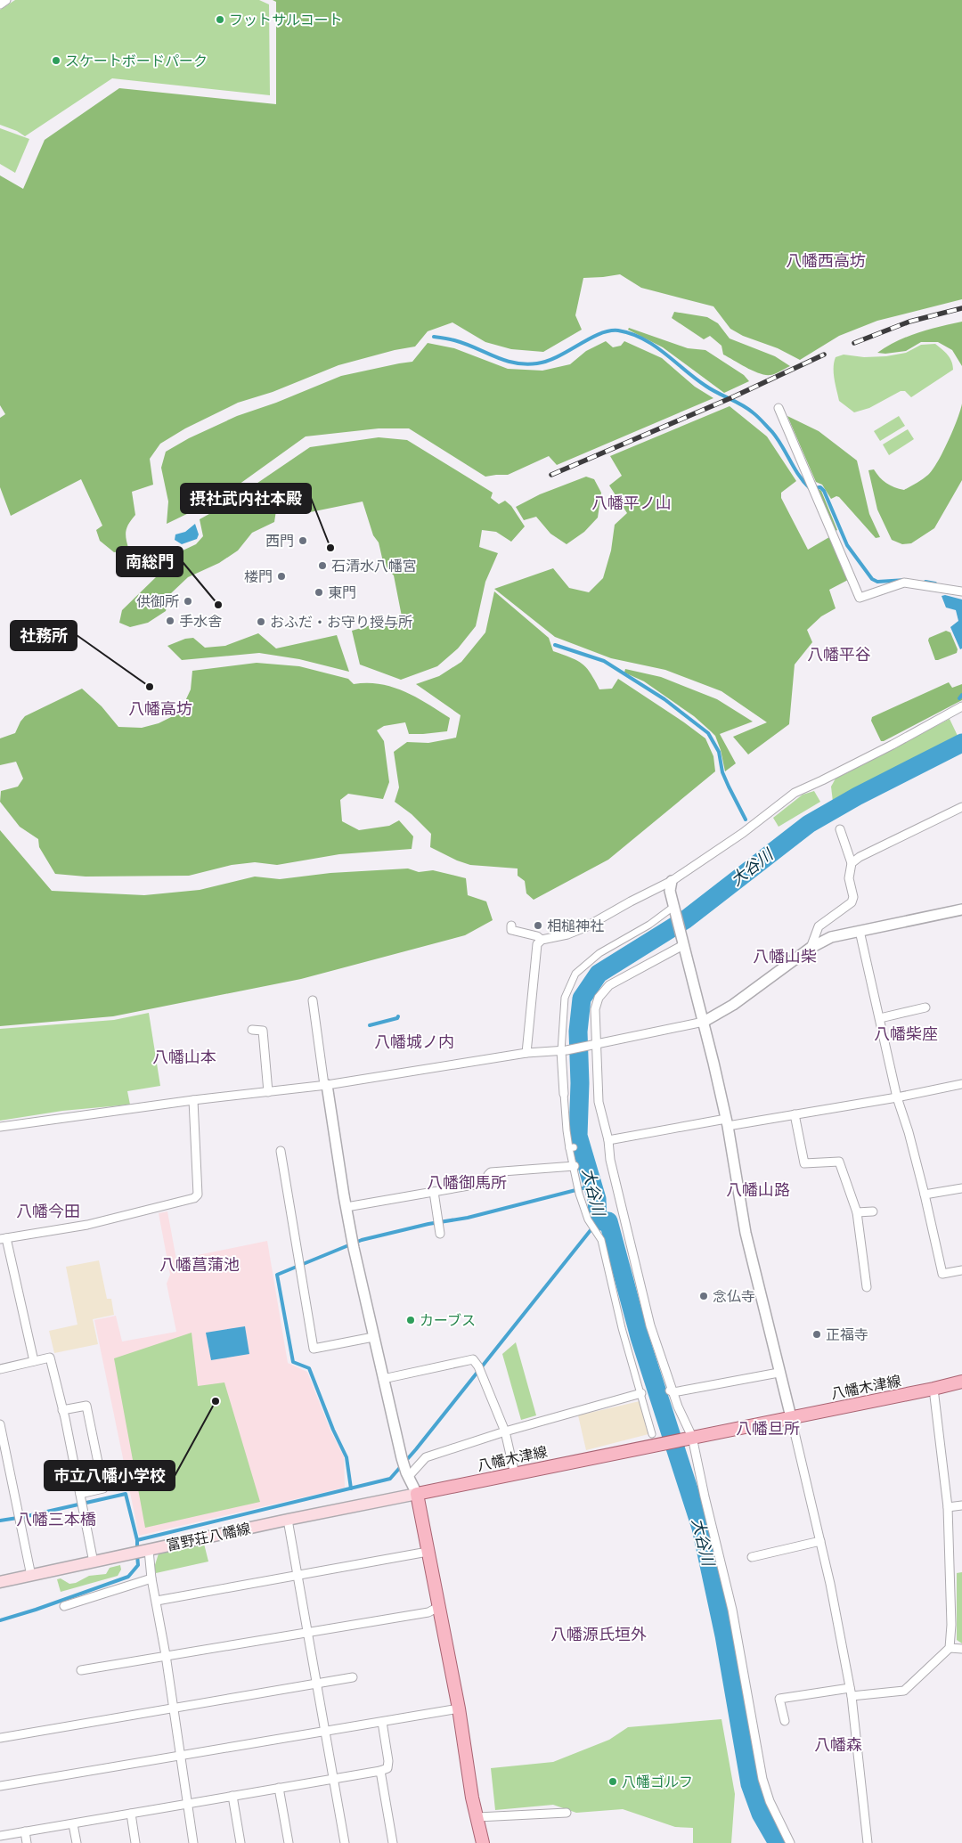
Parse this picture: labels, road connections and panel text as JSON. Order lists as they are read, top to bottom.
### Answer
{
  "streets": {
    "main road": ["八幡木津線", "富野荘八幡線"]
  },
  "crossings": [
    ["八幡木津線", "富野荘八幡線"]
  ],
  "districts": [
    "八幡西高坊",
    "八幡平ノ山",
    "八幡平谷",
    "八幡高坊",
    "八幡山柴",
    "八幡柴座",
    "八幡城ノ内",
    "八幡山本",
    "八幡御馬所",
    "八幡山路",
    "八幡今田",
    "八幡菖蒲池",
    "八幡旦所",
    "八幡三本橋",
    "八幡源氏垣外",
    "八幡森"
  ],
  "water": ["大谷川"],
  "places": [
    "フットサルコート",
    "スケートボードパーク",
    "西門",
    "摂社武内社本殿",
    "石清水八幡宮",
    "楼門",
    "東門",
    "供御所",
    "南総門",
    "手水舎",
    "おふだ・お守り授与所",
    "社務所",
    "相槌神社",
    "念仏寺",
    "カーブス",
    "正福寺",
    "市立八幡小学校",
    "八幡ゴルフ"
  ]
}
